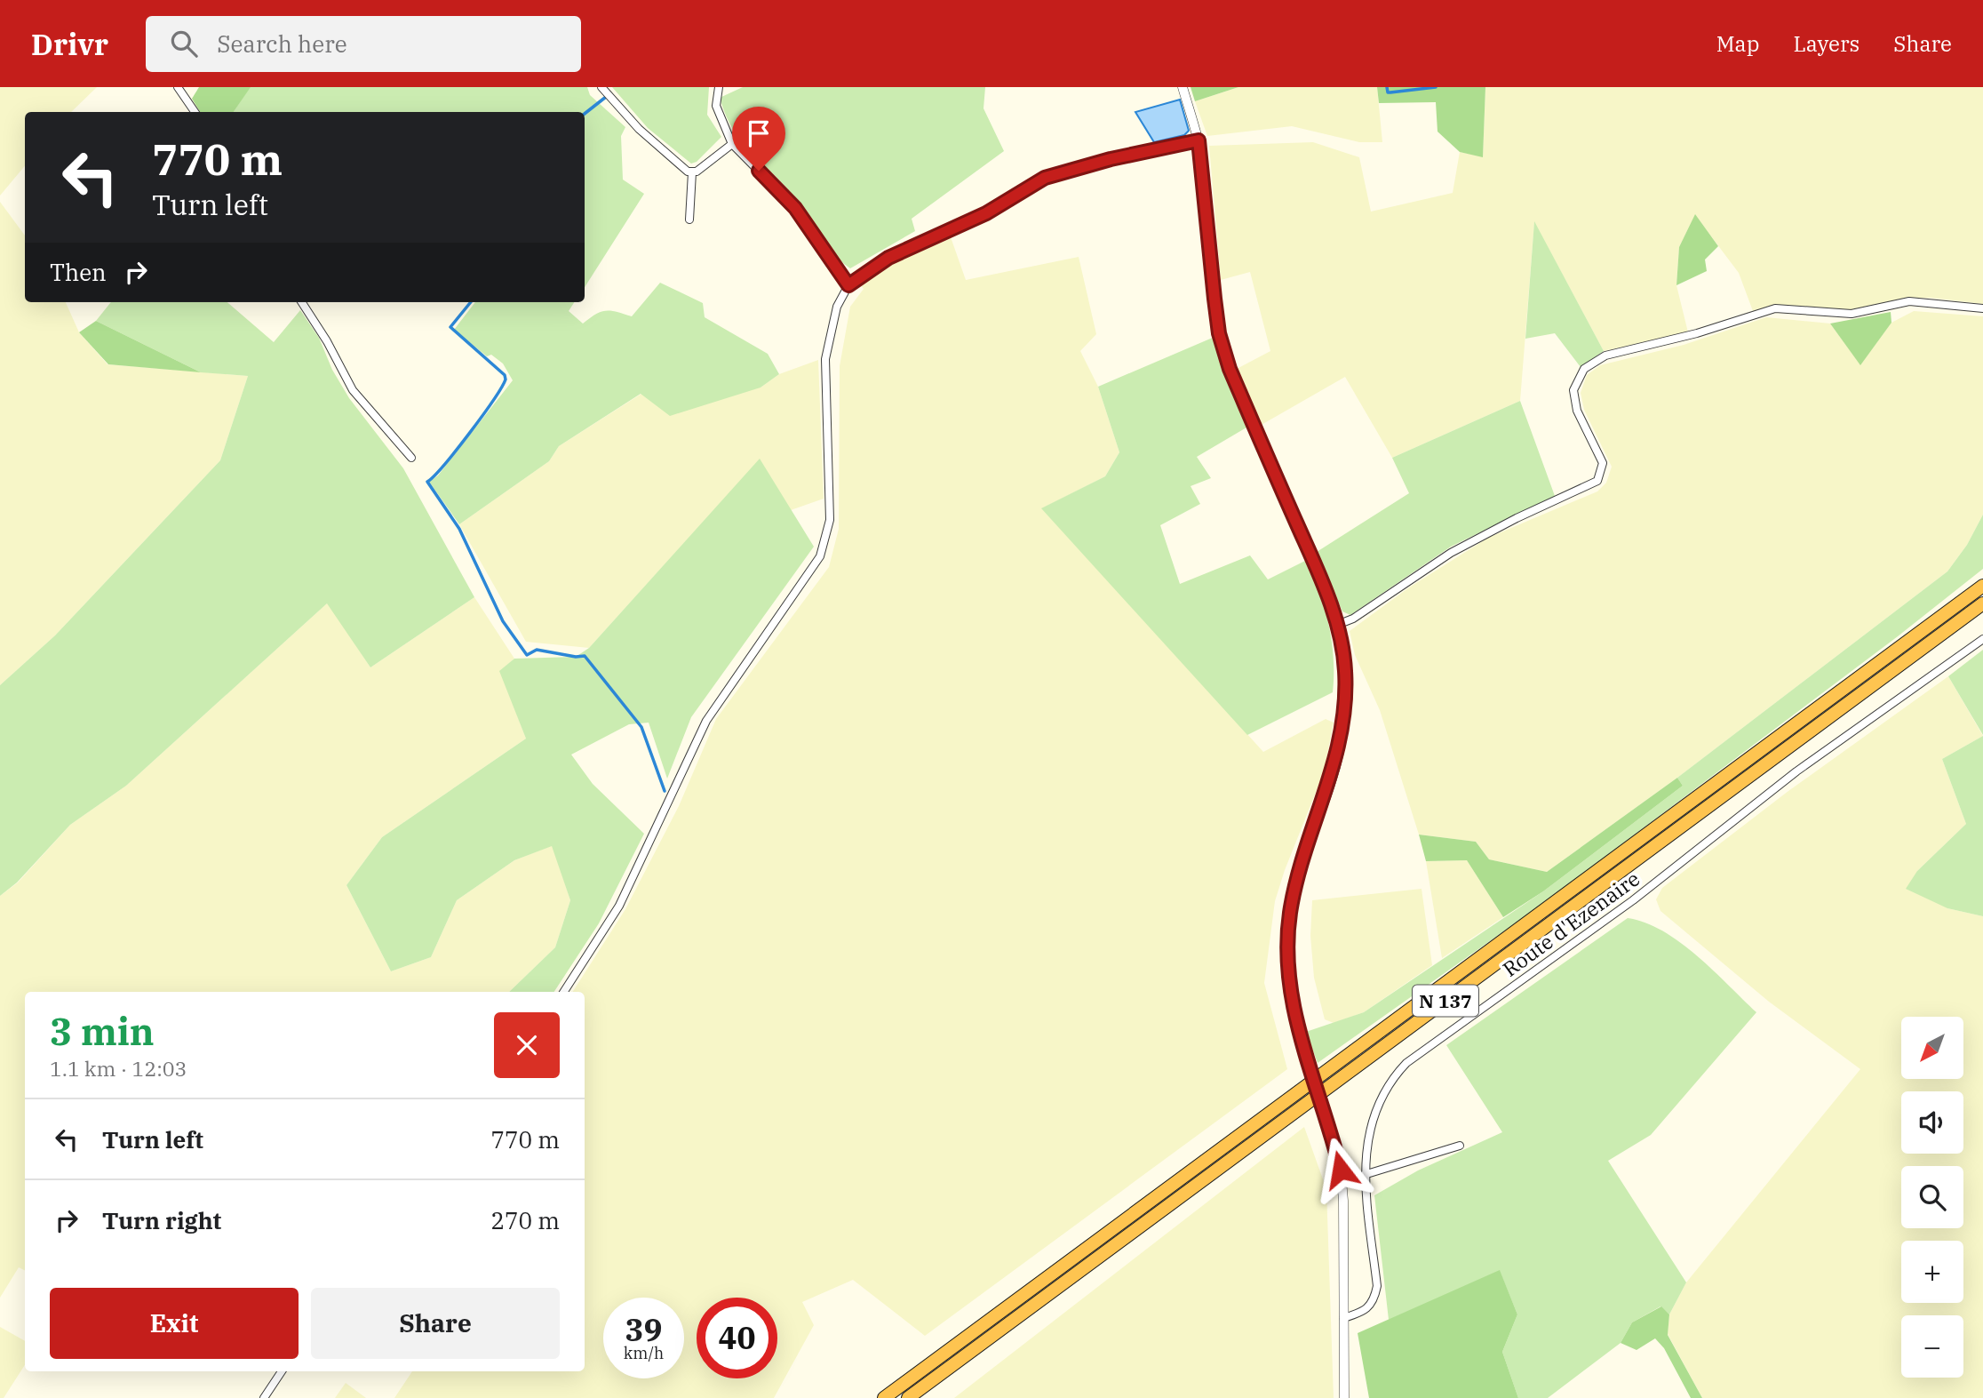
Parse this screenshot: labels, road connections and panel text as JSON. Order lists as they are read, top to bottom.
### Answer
{
  "streets": {
    "highway": ["N 137"],
    "street": ["Route d'Ezenaire"]
  },
  "north": "bottom left",
  "page": {
    "header": "Drivr",
    "search": "Search here",
    "nav": ["Map", "Layers", "Share"],
    "turn": ["770 m", "Turn left"],
    "then": "Then",
    "heading": ["3 min", "1.1 km · 12:03"],
    "map_buttons": ["+", "−"],
    "list": [
      {
        "name": "Turn left",
        "value": "770 m"
      },
      {
        "name": "Turn right",
        "value": "270 m"
      }
    ],
    "buttons": ["Exit", "Share"],
    "speed": "39 km/h",
    "limit": "40"
  }
}
